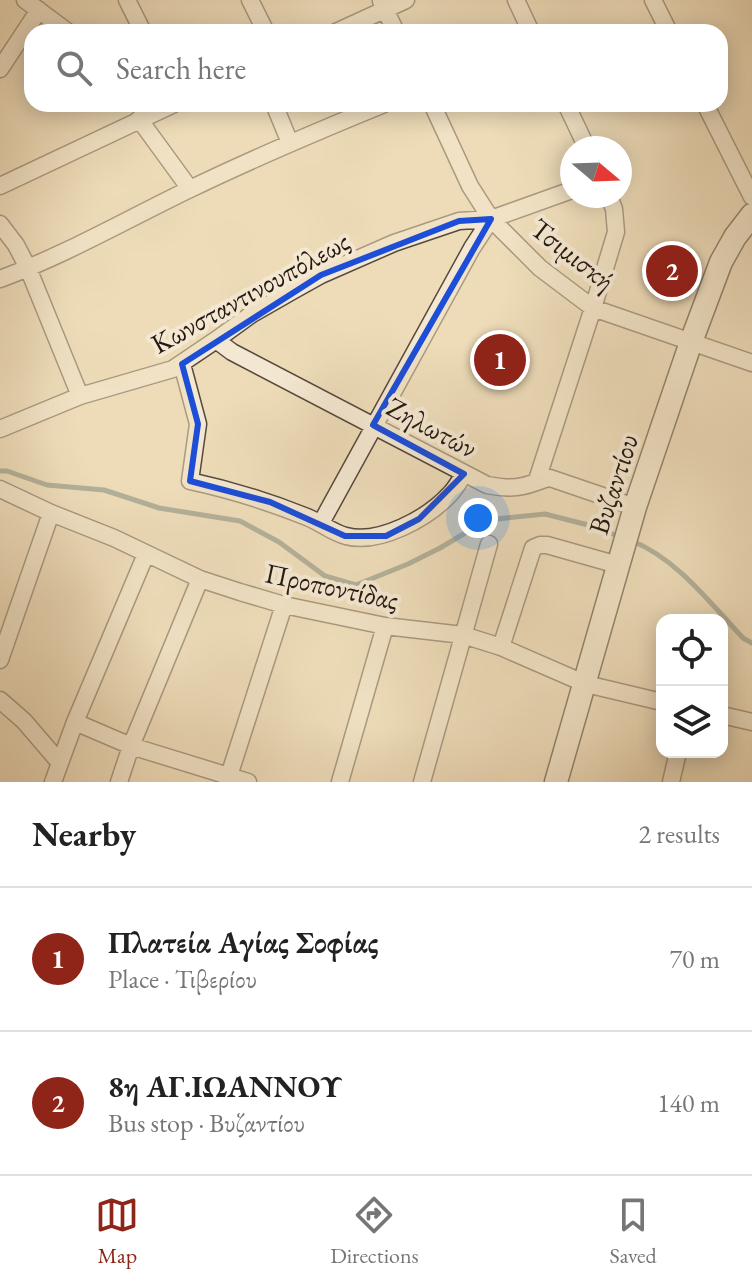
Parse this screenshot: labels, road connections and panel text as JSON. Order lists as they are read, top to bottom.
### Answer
{
  "streets": {
    "street": [
      "Τσιμισκή",
      "Κωνσταντινουπόλεως",
      "Ζηλωτών",
      "Βυζαντίου",
      "Προποντίδας"
    ]
  },
  "crossings": [
    ["Τσιμισκή", "Κωνσταντινουπόλεως"],
    ["Τσιμισκή", "Βυζαντίου"],
    ["Κωνσταντινουπόλεως", "Ζηλωτών"],
    ["Ζηλωτών", "Βυζαντίου"],
    ["Βυζαντίου", "Προποντίδας"]
  ],
  "north": "right",
  "page": {
    "search": "Search here",
    "pins": ["2", "1"],
    "heading": ["Nearby", "2 results"],
    "list": [
      {
        "mark": "1",
        "name": "Πλατεία Αγίας Σοφίας",
        "note": "Place · Τιβερίου",
        "value": "70 m"
      },
      {
        "mark": "2",
        "name": "8η ΑΓ.ΙΩΑΝΝΟΥ",
        "note": "Bus stop · Βυζαντίου",
        "value": "140 m"
      }
    ],
    "nav": ["Map", "Directions", "Saved"]
  }
}
